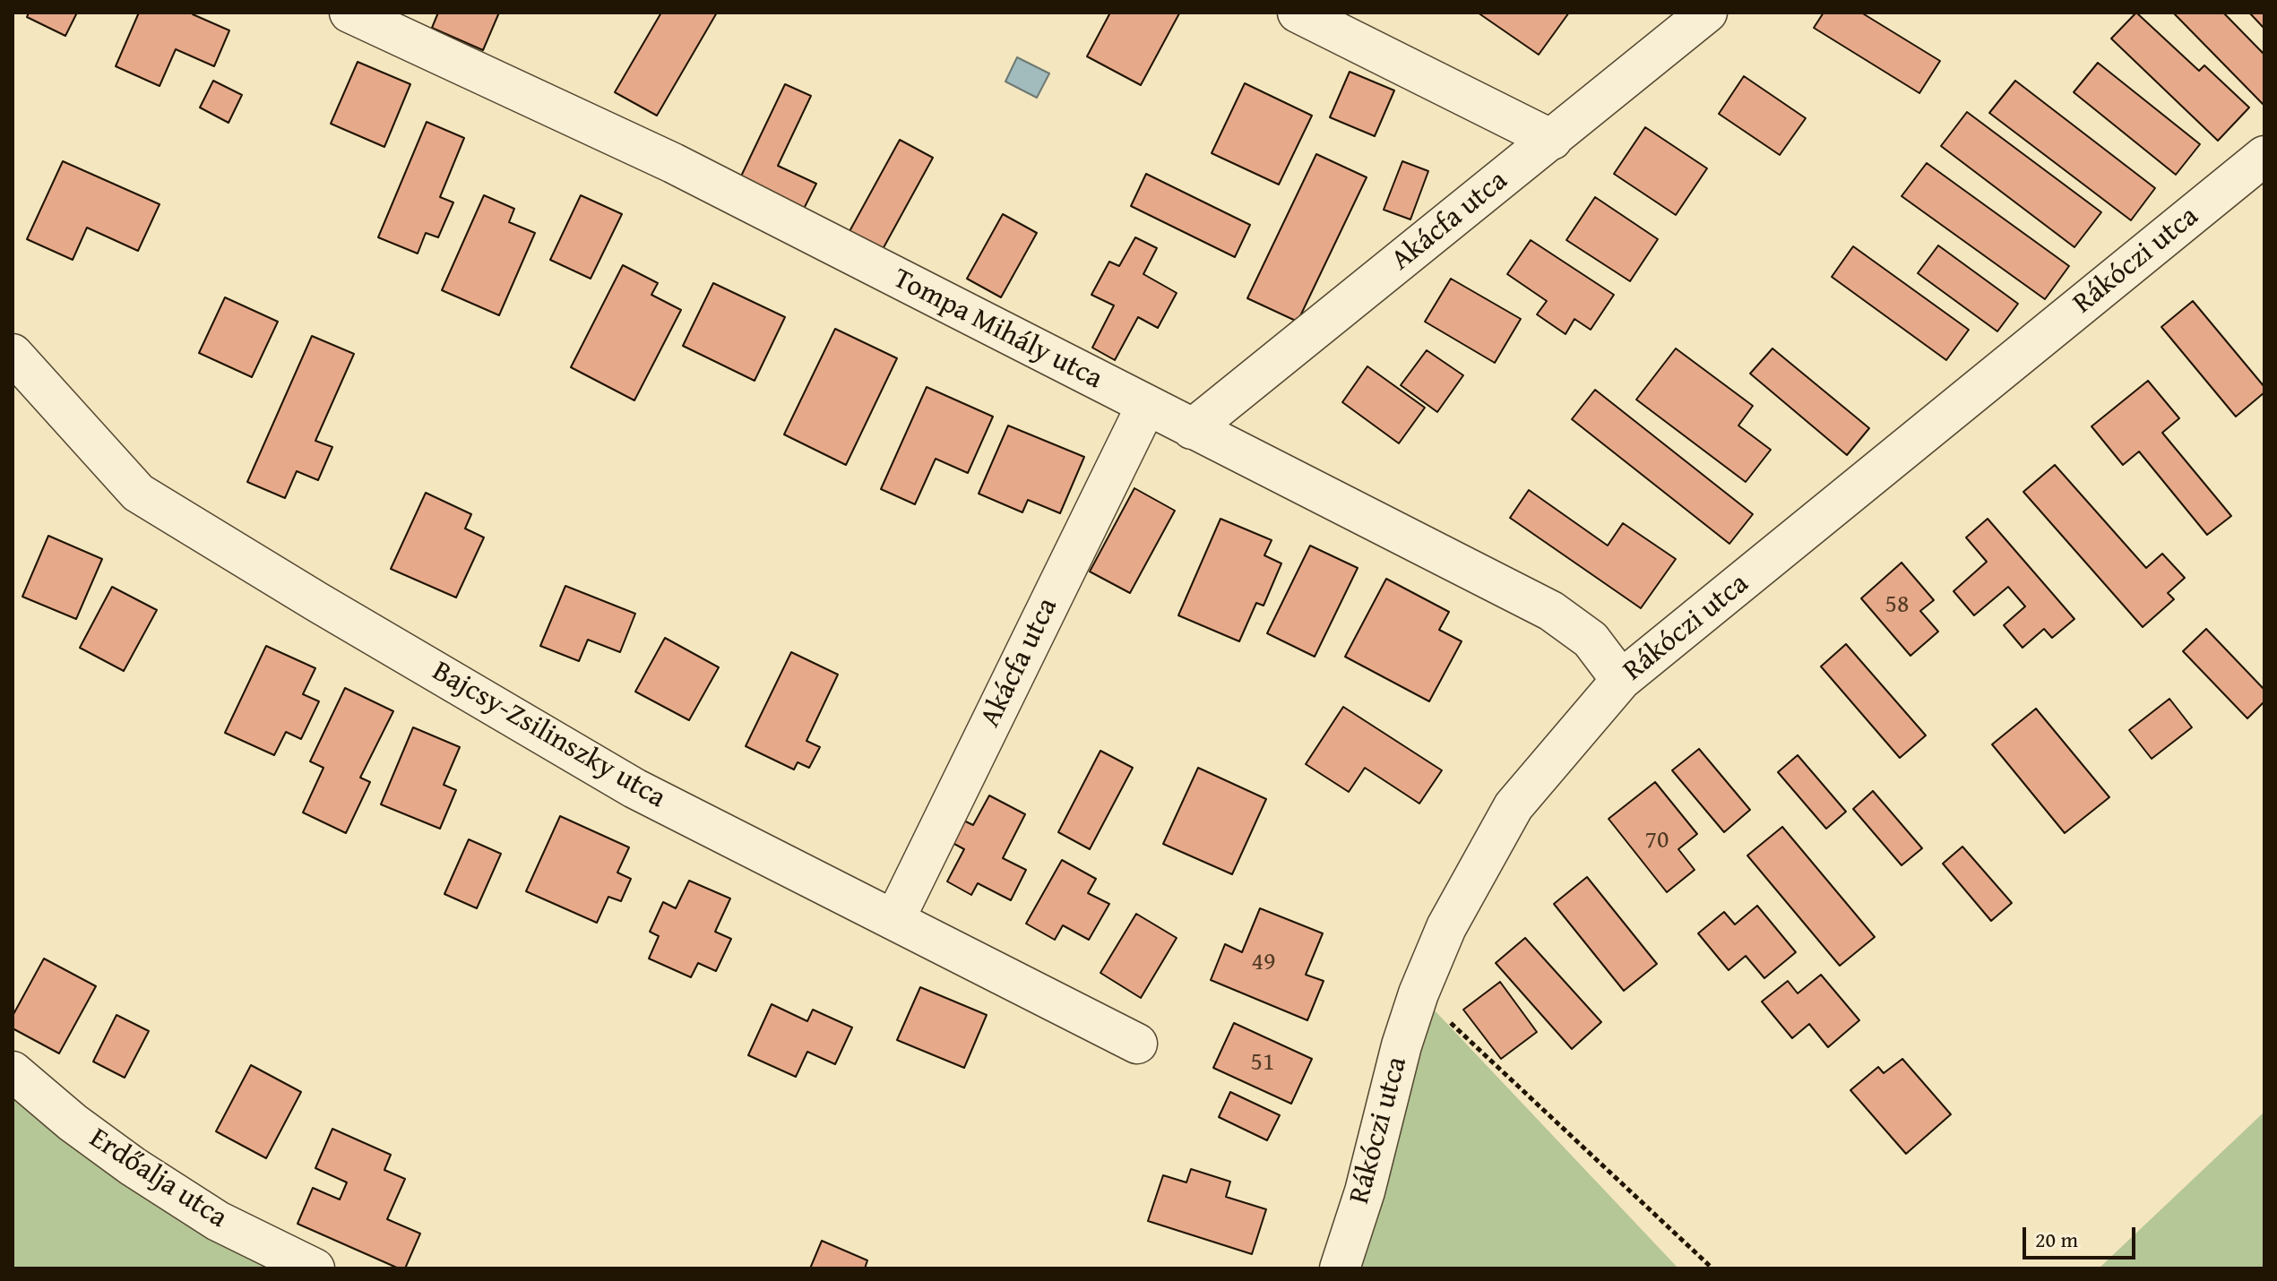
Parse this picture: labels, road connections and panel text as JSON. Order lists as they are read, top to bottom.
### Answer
{
  "streets": {
    "street": [
      "Akácfa utca",
      "Rákóczi utca",
      "Tompa Mihály utca",
      "Bajcsy-Zsilinszky utca",
      "Erdőalja utca"
    ]
  },
  "crossings": [
    ["Akácfa utca", "Tompa Mihály utca"],
    ["Akácfa utca", "Bajcsy-Zsilinszky utca"],
    ["Rákóczi utca", "Tompa Mihály utca"]
  ],
  "house_numbers": [
    "58",
    "70",
    "49",
    "51"
  ],
  "scale_bar": "20 m"
}
